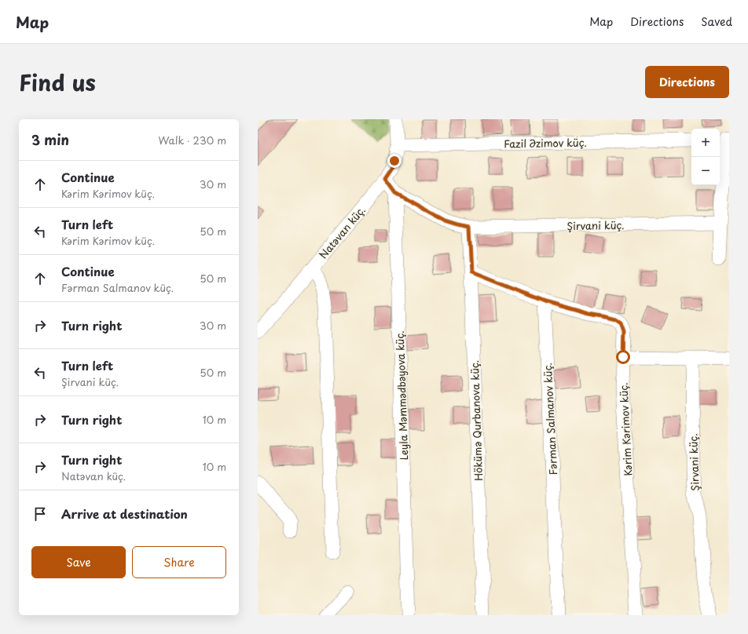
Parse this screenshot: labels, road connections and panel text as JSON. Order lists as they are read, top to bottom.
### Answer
{
  "streets": {
    "street": [
      "Fazil Əzimov küç.",
      "Şirvani küç.",
      "Natəvan küç.",
      "Leyla Məmmədbəyova küç.",
      "Fərman Salmanov küç.",
      "Hökümə Qurbanova küç.",
      "Kərim Kərimov küç."
    ]
  },
  "crossings": [
    ["Fazil Əzimov küç.", "Natəvan küç."],
    ["Şirvani küç.", "Leyla Məmmədbəyova küç."],
    ["Şirvani küç.", "Hökümə Qurbanova küç."],
    ["Fərman Salmanov küç.", "Kərim Kərimov küç."]
  ],
  "page": {
    "header": "Map",
    "nav": ["Map", "Directions", "Saved"],
    "title": "Find us",
    "buttons": [
      "Directions",
      ["Save", "Share"]
    ],
    "heading": ["3 min", "Walk · 230 m"],
    "map_buttons": ["+", "−"],
    "list": [
      ["Continue", "Kərim Kərimov küç.", "30 m"],
      ["Turn left", "Kərim Kərimov küç.", "50 m"],
      ["Continue", "Fərman Salmanov küç.", "50 m"],
      ["Turn right", "30 m"],
      ["Turn left", "Şirvani küç.", "50 m"],
      ["Turn right", "10 m"],
      ["Turn right", "Natəvan küç.", "10 m"],
      "Arrive at destination"
    ]
  }
}
